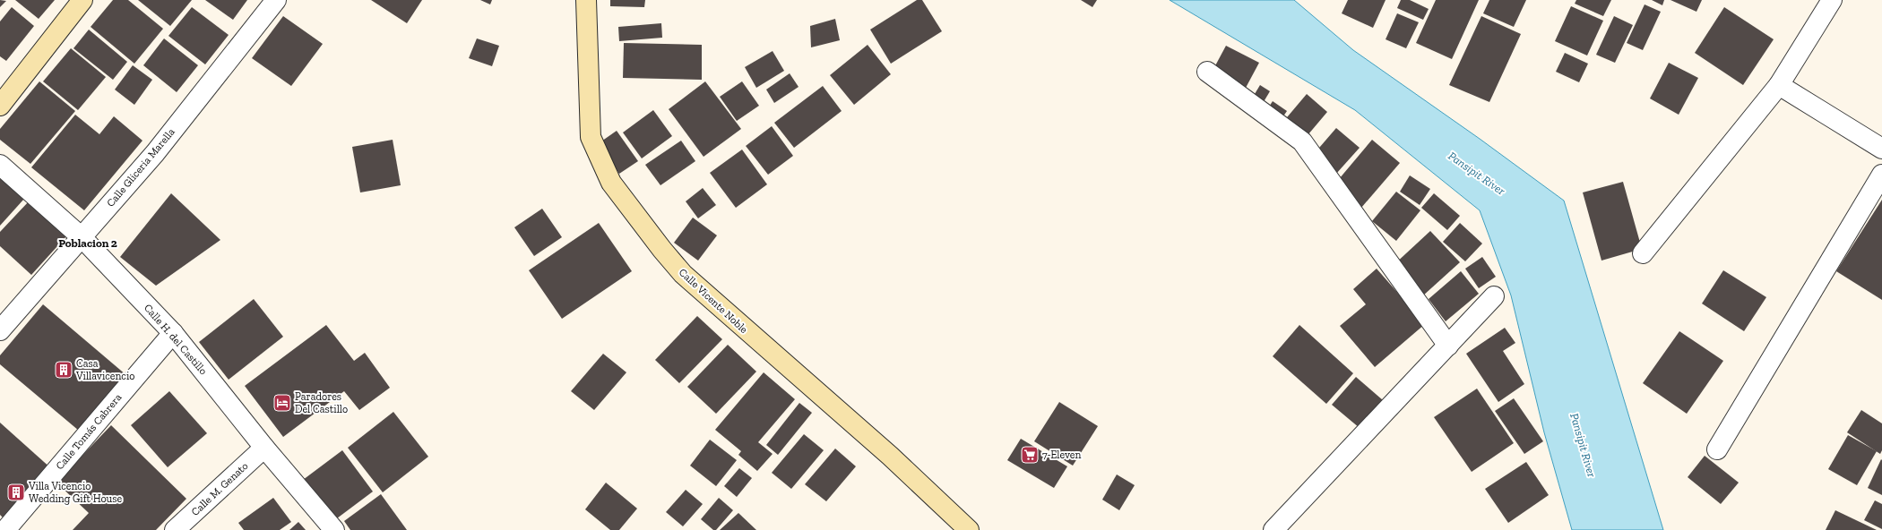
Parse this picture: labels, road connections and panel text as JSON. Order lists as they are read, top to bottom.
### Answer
{
  "streets": {
    "main road": ["Calle Vicente Noble"],
    "street": [
      "Calle Gliceria Marella",
      "Calle H. del Castillo",
      "Calle Tomás Cabrera",
      "Calle M. Genato"
    ]
  },
  "crossings": [
    ["Calle Gliceria Marella", "Calle H. del Castillo"],
    ["Calle H. del Castillo", "Calle Tomás Cabrera"],
    ["Calle H. del Castillo", "Calle M. Genato"]
  ],
  "districts": ["Poblacion 2"],
  "water": ["Pansipit River"],
  "places": {
    "building": ["Casa Villavicencio", "Villa Vicencio Wedding Gift House"],
    "hotel": ["Paradores Del Castillo"],
    "supermarket": ["7-Eleven"]
  }
}
